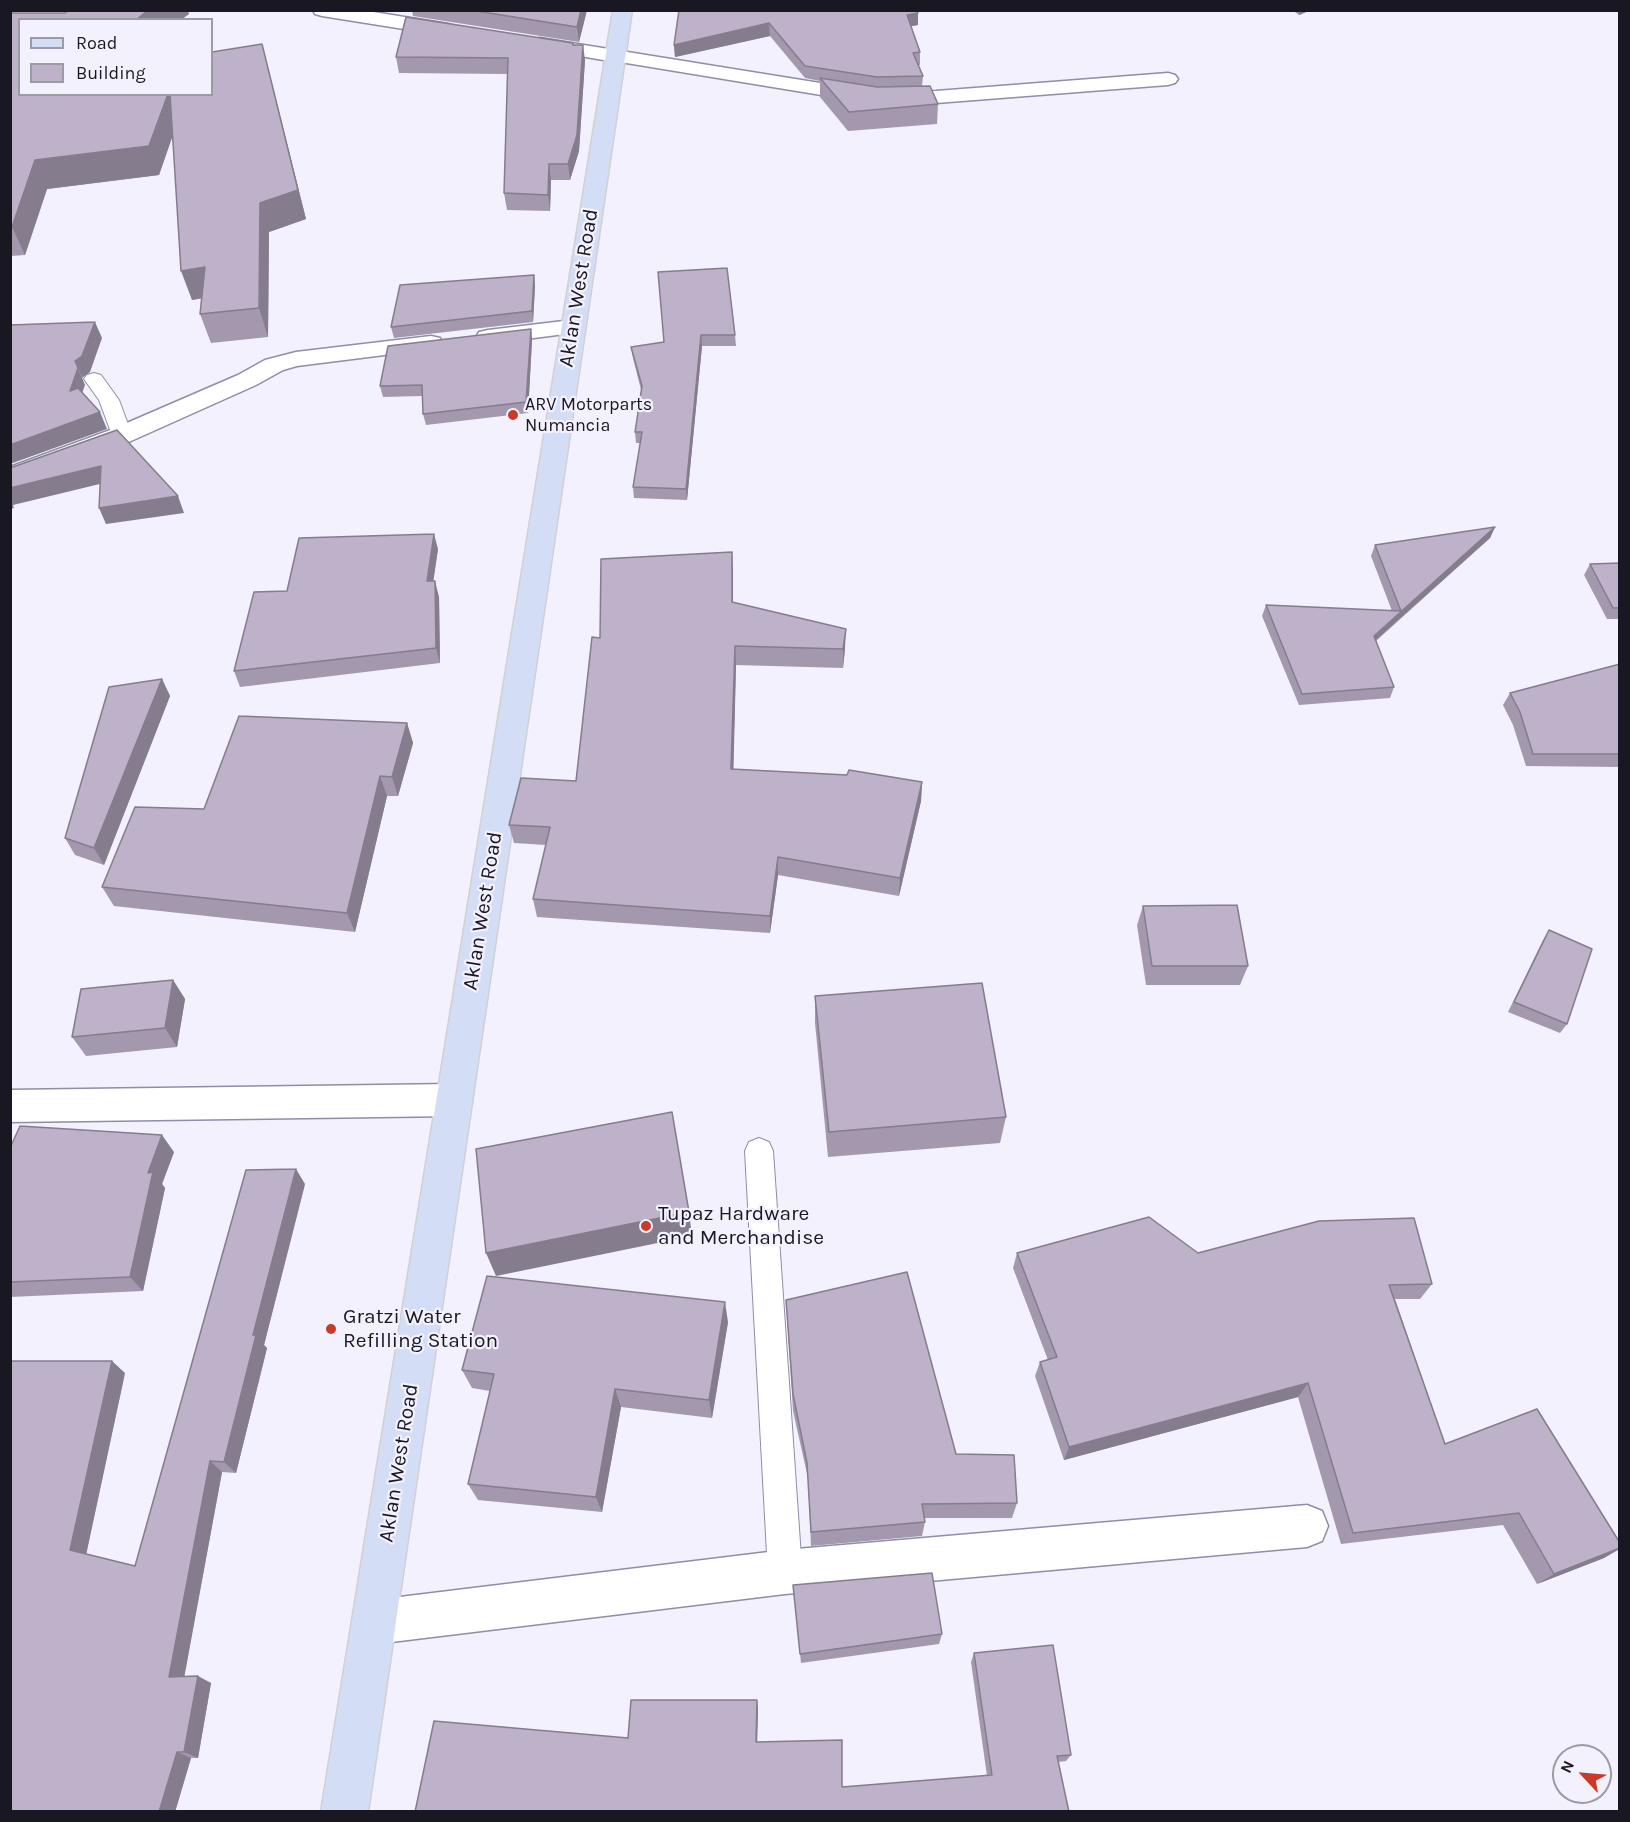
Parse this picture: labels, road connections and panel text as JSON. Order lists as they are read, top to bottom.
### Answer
{
  "streets": {
    "main road": ["Aklan West Road"]
  },
  "places": ["ARV Motorparts Numancia", "Tupaz Hardware and Merchandise", "Gratzi Water Refilling Station"],
  "legend": ["Road", "Building"],
  "north": "top left"
}
